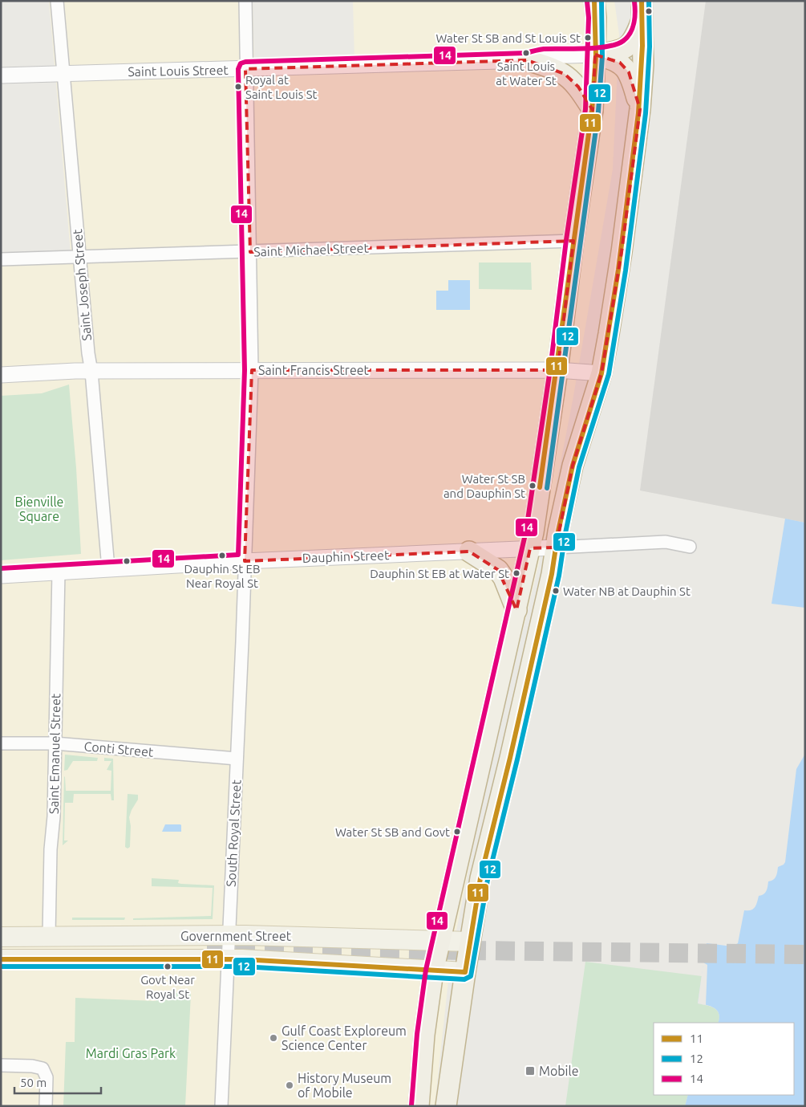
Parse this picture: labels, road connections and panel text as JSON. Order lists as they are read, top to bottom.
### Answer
{
  "streets": {
    "main road": ["Government Street"],
    "street": [
      "Saint Louis Street",
      "Saint Michael Street",
      "Saint Joseph Street",
      "Saint Francis Street",
      "Dauphin Street",
      "Conti Street",
      "Saint Emanuel Street",
      "South Royal Street"
    ]
  },
  "crossings": [
    ["Saint Louis Street", "Saint Joseph Street"],
    ["Saint Louis Street", "South Royal Street"],
    ["Saint Michael Street", "Saint Joseph Street"],
    ["Saint Michael Street", "South Royal Street"],
    ["Saint Joseph Street", "Saint Francis Street"],
    ["Saint Joseph Street", "Dauphin Street"],
    ["Saint Francis Street", "South Royal Street"],
    ["Dauphin Street", "Saint Emanuel Street"],
    ["Dauphin Street", "South Royal Street"],
    ["Conti Street", "Saint Emanuel Street"],
    ["Conti Street", "South Royal Street"],
    ["Saint Emanuel Street", "Government Street"],
    ["South Royal Street", "Government Street"]
  ],
  "parks": ["Bienville Square", "Mardi Gras Park"],
  "places": {
    "other": [
      "Water St SB and St Louis St",
      "Saint Louis at Water St",
      "Royal at Saint Louis St",
      "Water St SB and Dauphin St",
      "Dauphin St EB Near Royal St",
      "Dauphin St EB at Water St",
      "Water NB at Dauphin St",
      "Water St SB and Govt",
      "Govt Near Royal St",
      "Gulf Coast Exploreum Science Center",
      "History Museum of Mobile"
    ],
    "transit": ["Mobile"]
  },
  "lines": ["transit line 11", "transit line 12", "transit line 14"],
  "legend": ["11", "12", "14"],
  "scale_bar": "50 m"
}
